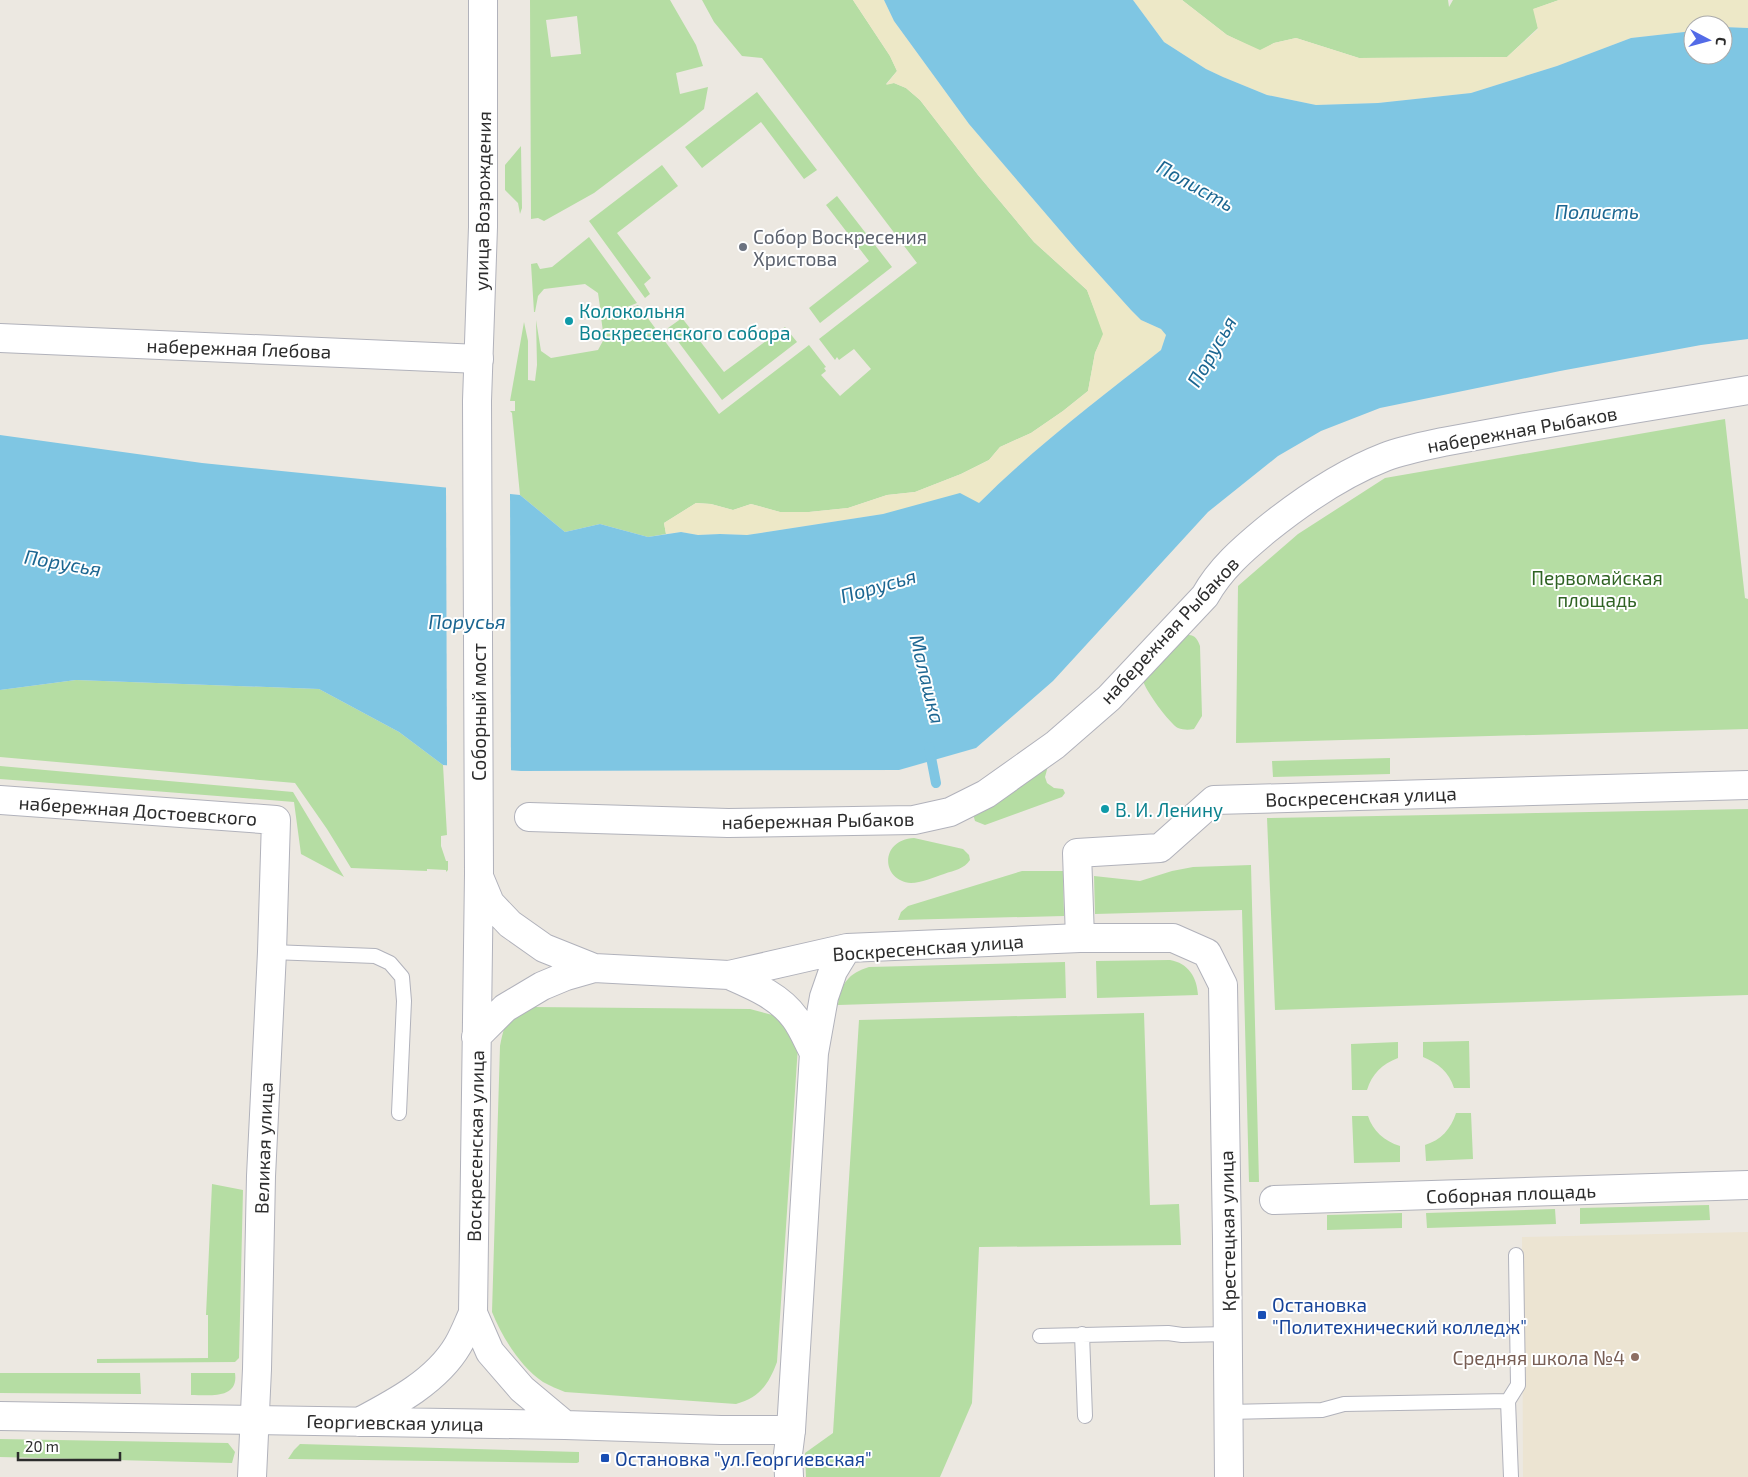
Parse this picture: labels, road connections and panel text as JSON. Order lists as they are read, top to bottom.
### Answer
{
  "streets": {
    "street": [
      "улица Возрождения",
      "набережная Глебова",
      "набережная Рыбаков",
      "Соборный мост",
      "Воскресенская улица",
      "набережная Достоевского",
      "Великая улица",
      "Соборная площадь",
      "Крестецкая улица",
      "Георгиевская улица"
    ]
  },
  "crossings": [
    ["улица Возрождения", "набережная Глебова"],
    ["улица Возрождения", "Соборный мост"],
    ["Соборный мост", "Воскресенская улица"],
    ["Воскресенская улица", "Крестецкая улица"],
    ["набережная Достоевского", "Великая улица"],
    ["Великая улица", "Георгиевская улица"]
  ],
  "water": ["Полисть", "Порусья", "Малашка"],
  "parks": ["Первомайская площадь"],
  "places": {
    "other": [
      "Собор Воскресения Христова",
      "Колокольня Воскресенского собора",
      "В. И. Ленину",
      "Средняя школа №4"
    ],
    "transit": ["Остановка \"Политехнический колледж\"", "Остановка \"ул.Георгиевская\""]
  },
  "scale_bar": "20 m",
  "north": "right"
}
